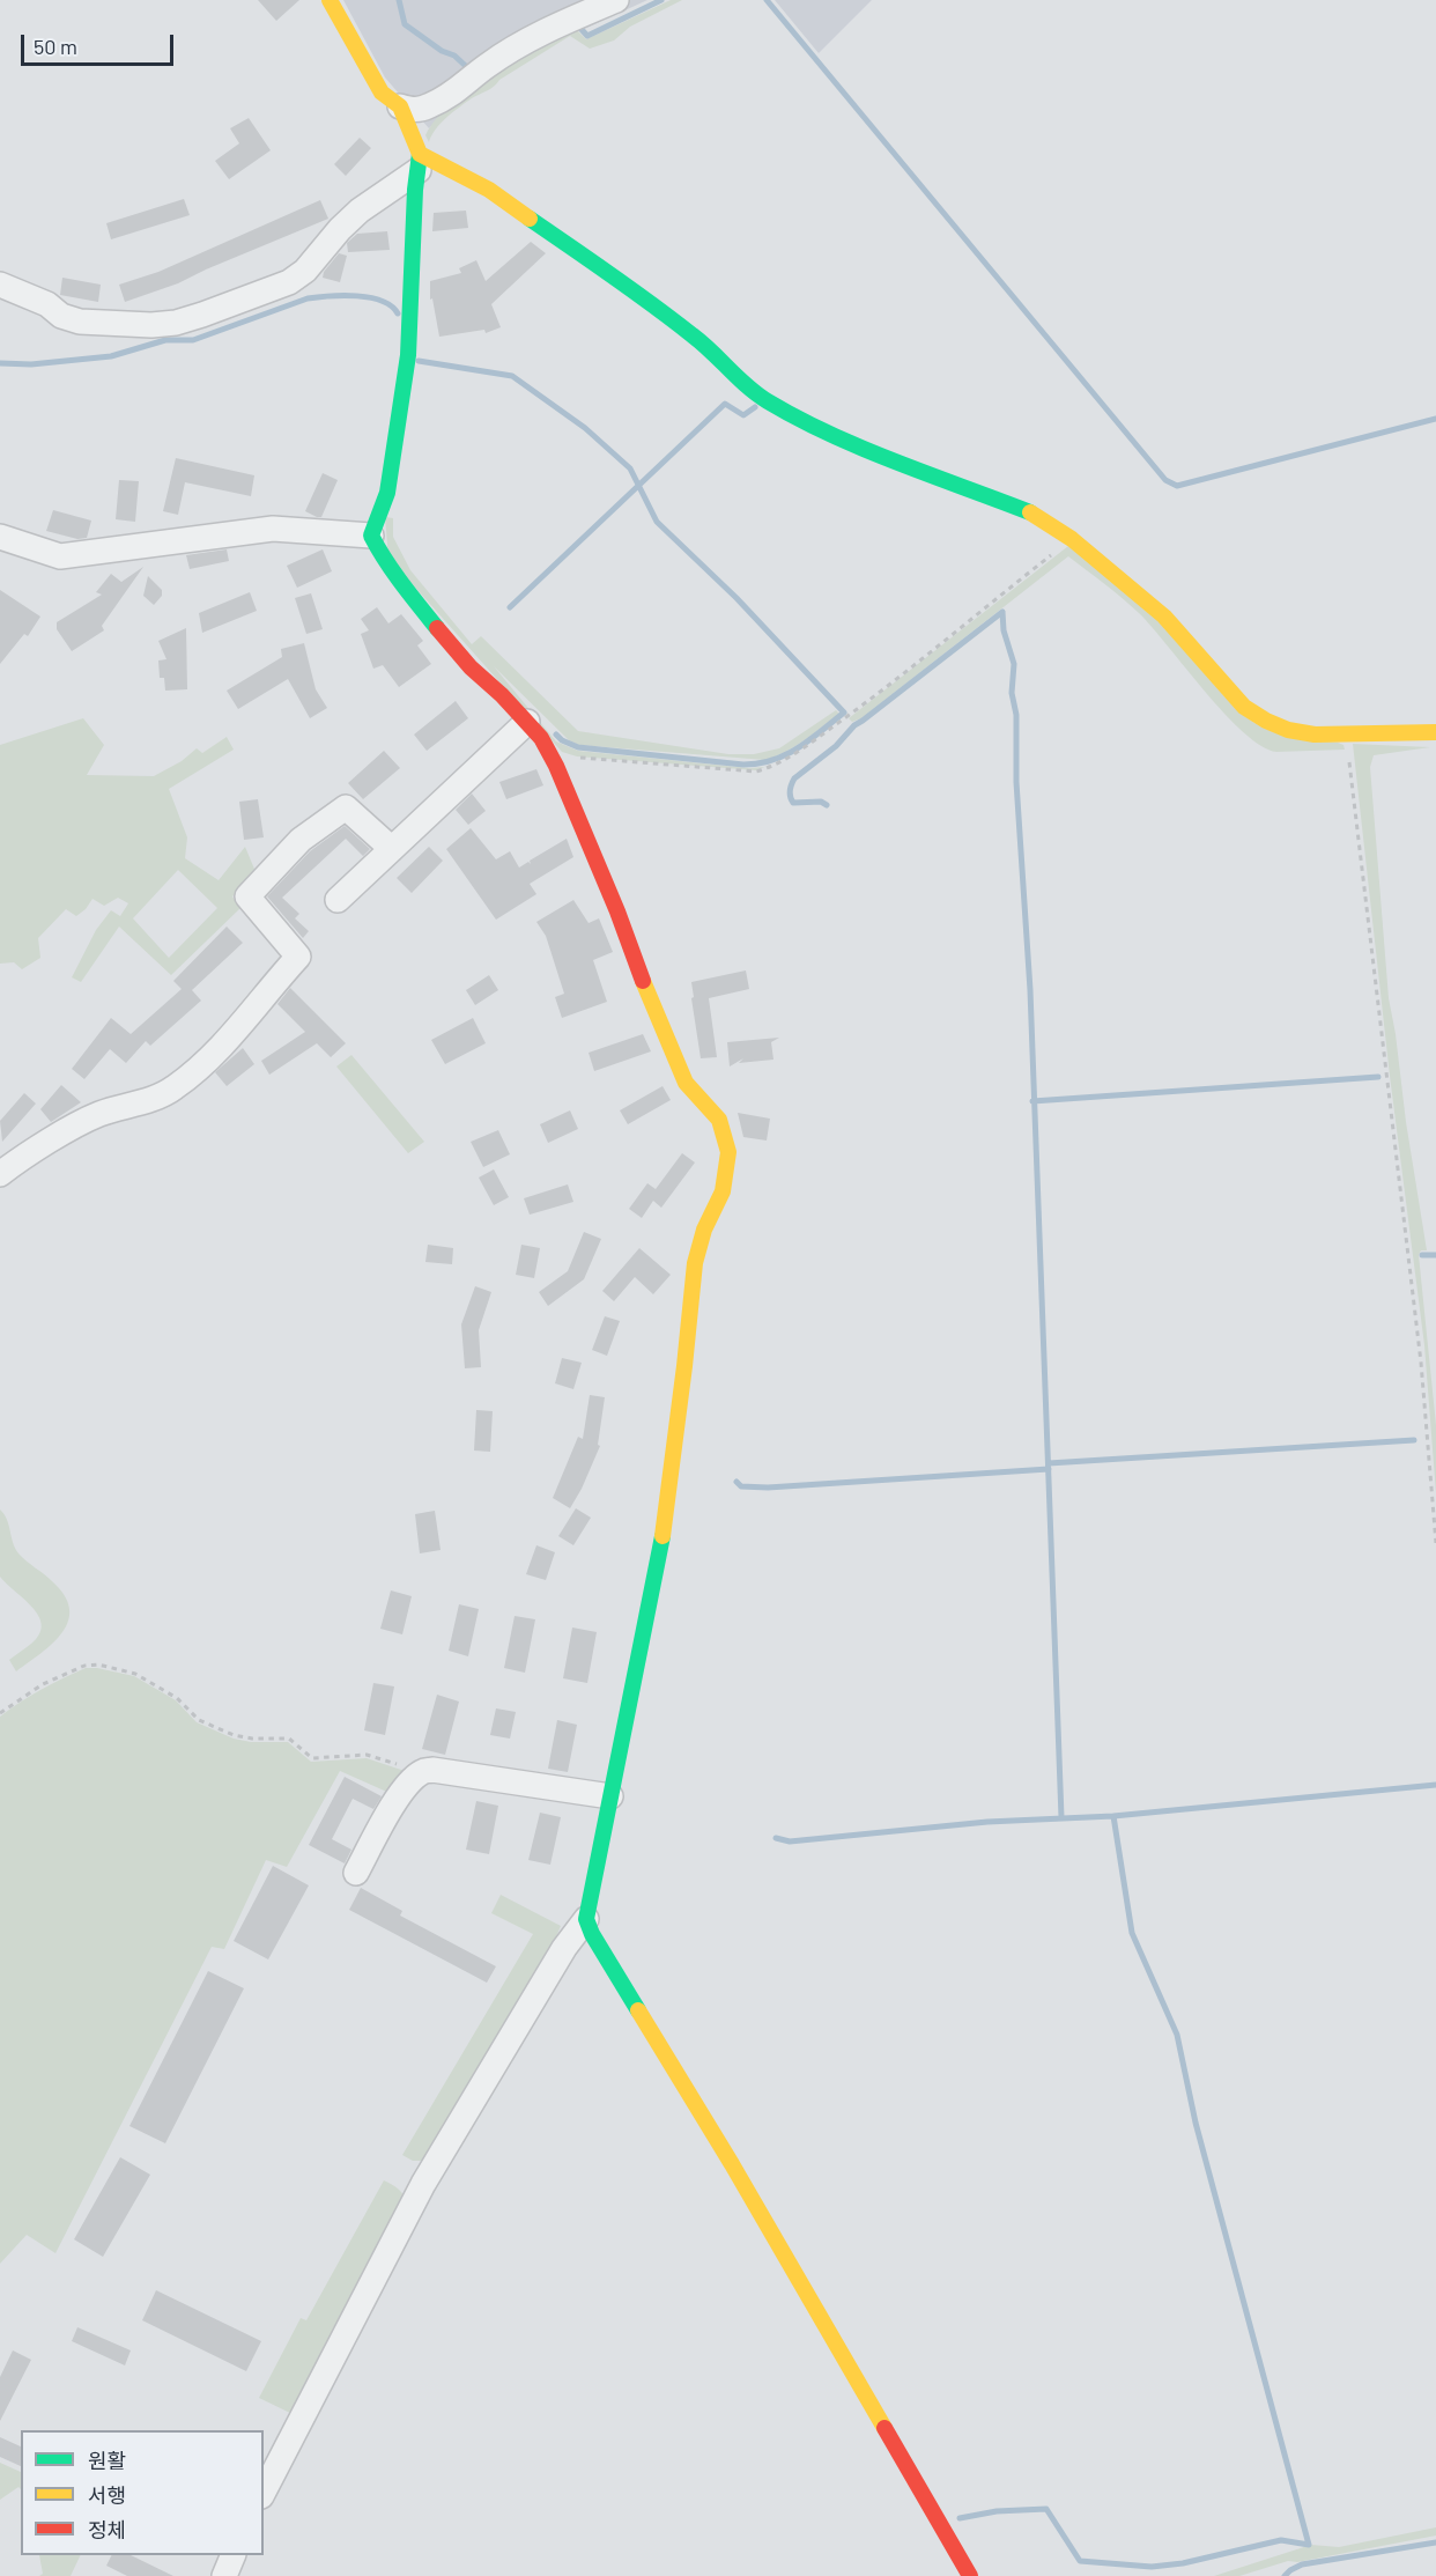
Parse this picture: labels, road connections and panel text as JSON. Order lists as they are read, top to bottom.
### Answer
{
  "legend": ["원활", "서행", "정체"],
  "scale_bar": "50 m"
}
